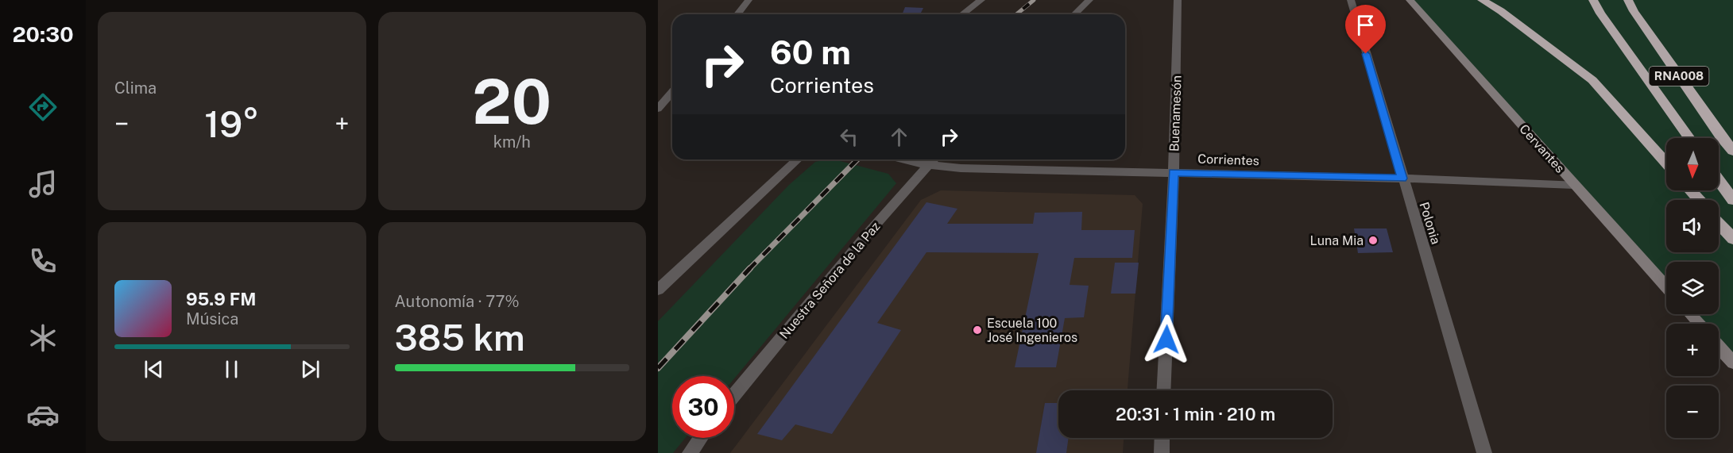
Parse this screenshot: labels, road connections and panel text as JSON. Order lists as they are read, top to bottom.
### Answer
{
  "streets": {
    "highway": ["RNA008"],
    "main road": ["Cervantes"],
    "street": [
      "Buenamesón",
      "Corrientes",
      "Polonia",
      "Nuestra Señora de la Paz"
    ]
  },
  "crossings": [
    ["Buenamesón", "Corrientes"],
    ["Cervantes", "Corrientes"],
    ["Corrientes", "Polonia"],
    ["Corrientes", "Nuestra Señora de la Paz"]
  ],
  "places": ["Luna Mia", "Escuela 100 José Ingenieros"],
  "north": "bottom",
  "page": {
    "tabs": "20:30",
    "tile": [
      "Clima",
      ["20", "km/h"],
      ["Autonomía · 77%", "385 km"]
    ],
    "turn": ["60 m", "Corrientes"],
    "heat": ["−", "19°", "+"],
    "map_buttons": ["+", "−"],
    "song": ["95.9 FM", "Música"],
    "limit": "30",
    "trip": "20:31 · 1 min · 210 m"
  }
}
